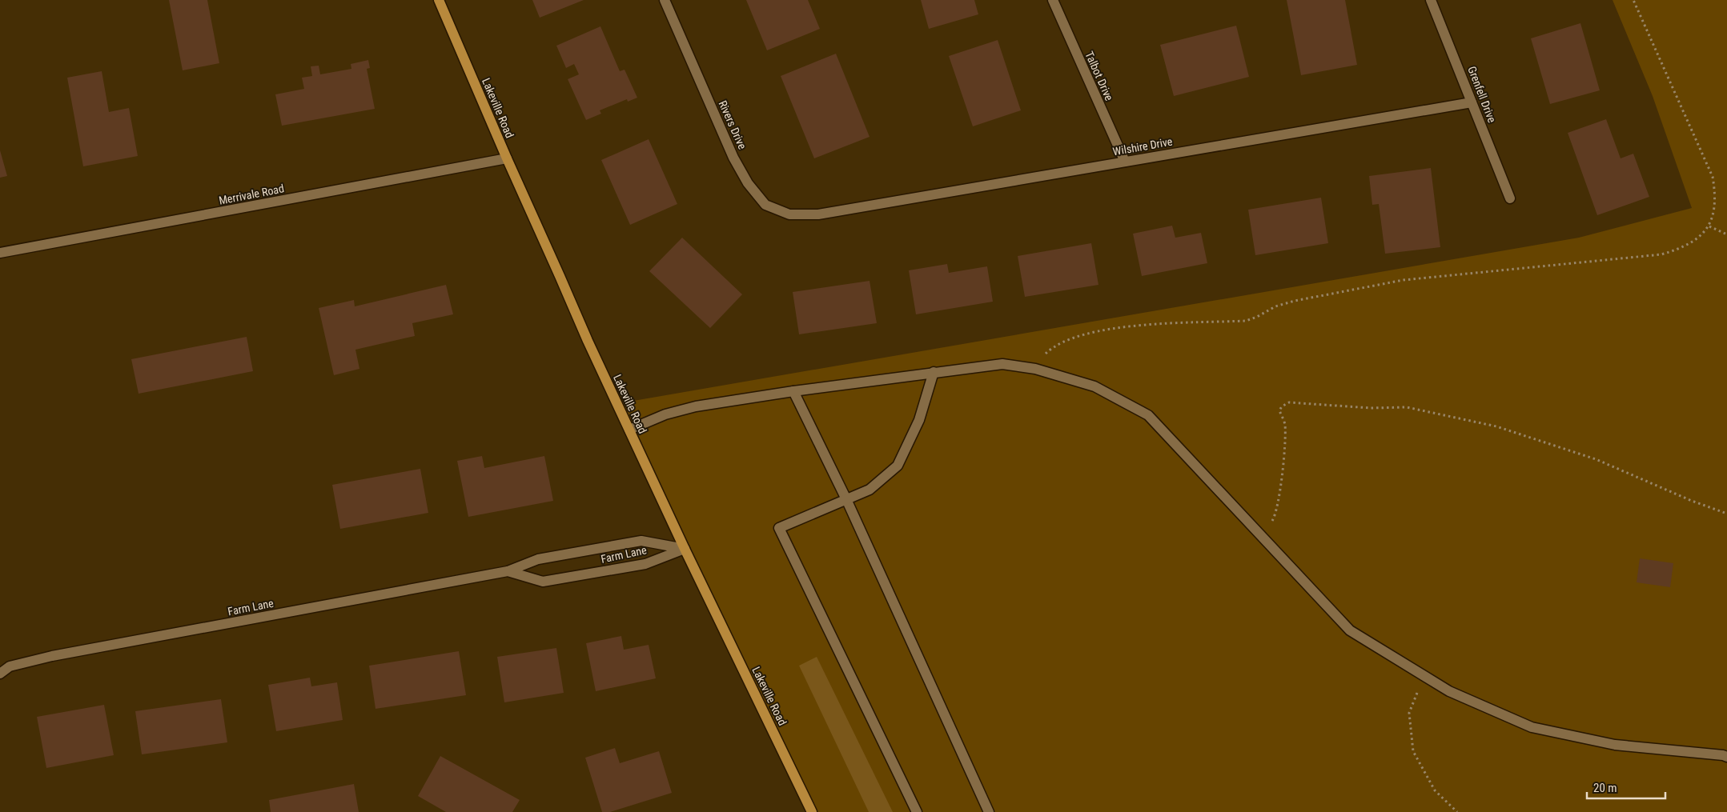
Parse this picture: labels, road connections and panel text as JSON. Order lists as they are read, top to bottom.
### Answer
{
  "streets": {
    "main road": ["Lakeville Road"],
    "street": [
      "Talbot Drive",
      "Grenfell Drive",
      "Rivers Drive",
      "Wilshire Drive",
      "Merrivale Road",
      "Farm Lane"
    ]
  },
  "crossings": [
    ["Talbot Drive", "Wilshire Drive"],
    ["Grenfell Drive", "Wilshire Drive"],
    ["Lakeville Road", "Merrivale Road"],
    ["Lakeville Road", "Farm Lane"],
    ["Rivers Drive", "Wilshire Drive"]
  ],
  "scale_bar": "20 m"
}
